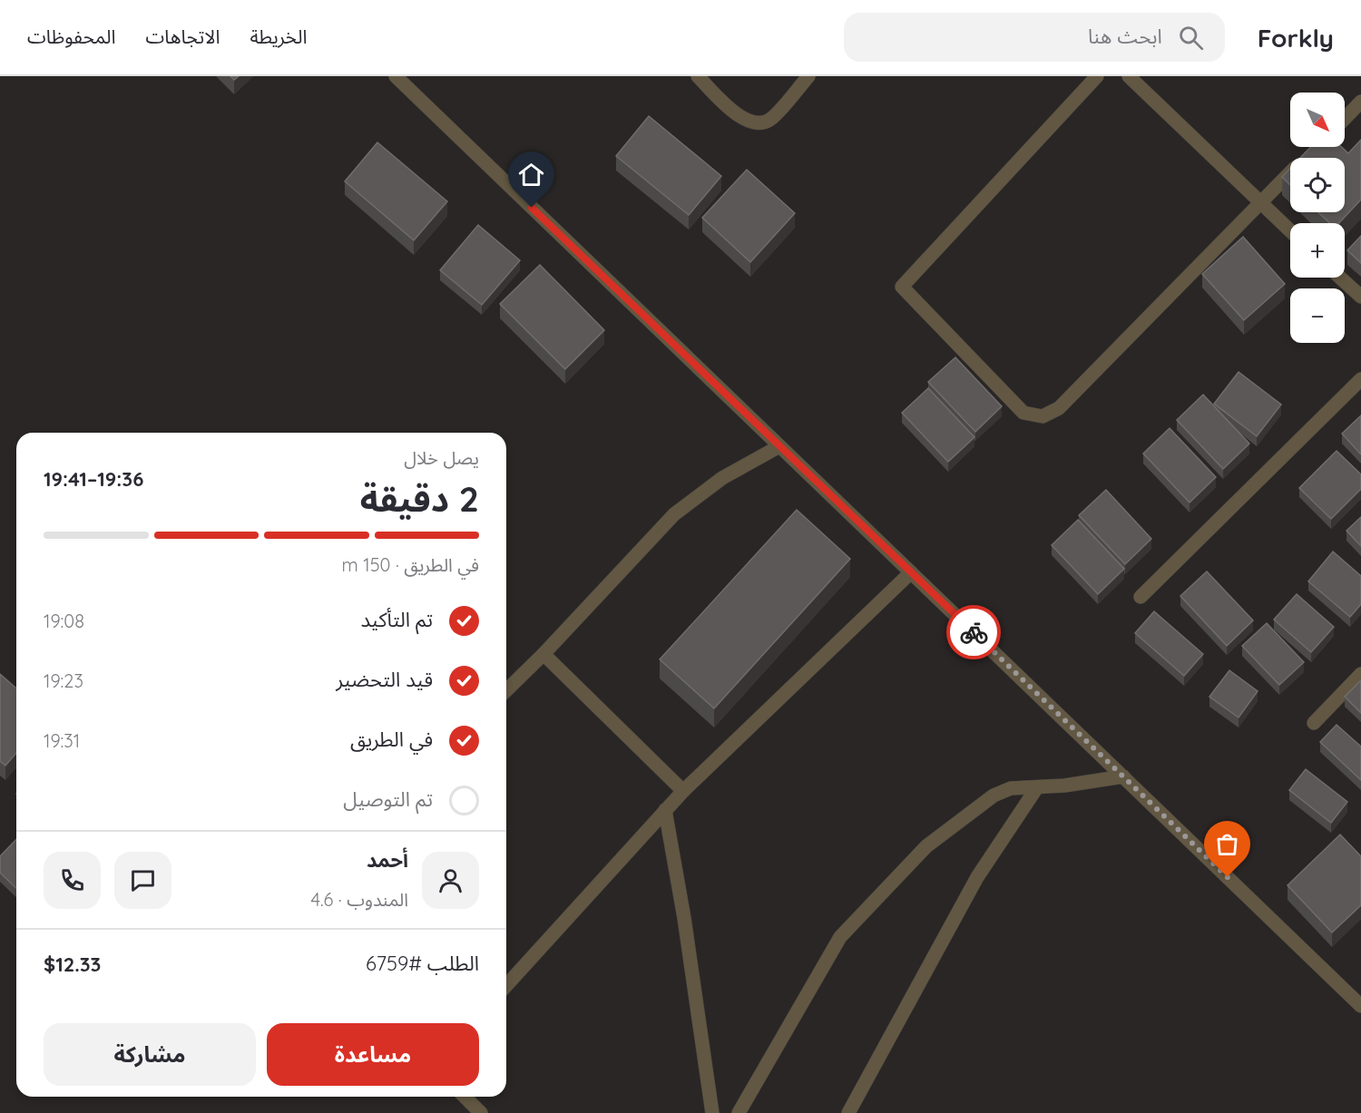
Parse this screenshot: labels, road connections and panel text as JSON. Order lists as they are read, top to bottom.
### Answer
{
  "north": "bottom right",
  "page": {
    "header": "Forkly",
    "search": "ابحث هنا",
    "nav": ["الخريطة", "الاتجاهات", "المحفوظات"],
    "map_buttons": ["+", "−"],
    "heading": ["2 دقيقة", "يصل خلال", "19:36–19:41"],
    "panel": [
      "أحمد",
      "المندوب · 4.6",
      "الطلب #6759",
      "$12.33"
    ],
    "bar": "في الطريق · 150 m",
    "list": [
      ["تم التأكيد", "19:08"],
      ["قيد التحضير", "19:23"],
      ["في الطريق", "19:31"],
      "تم التوصيل"
    ],
    "buttons": ["مساعدة", "مشاركة"]
  }
}
